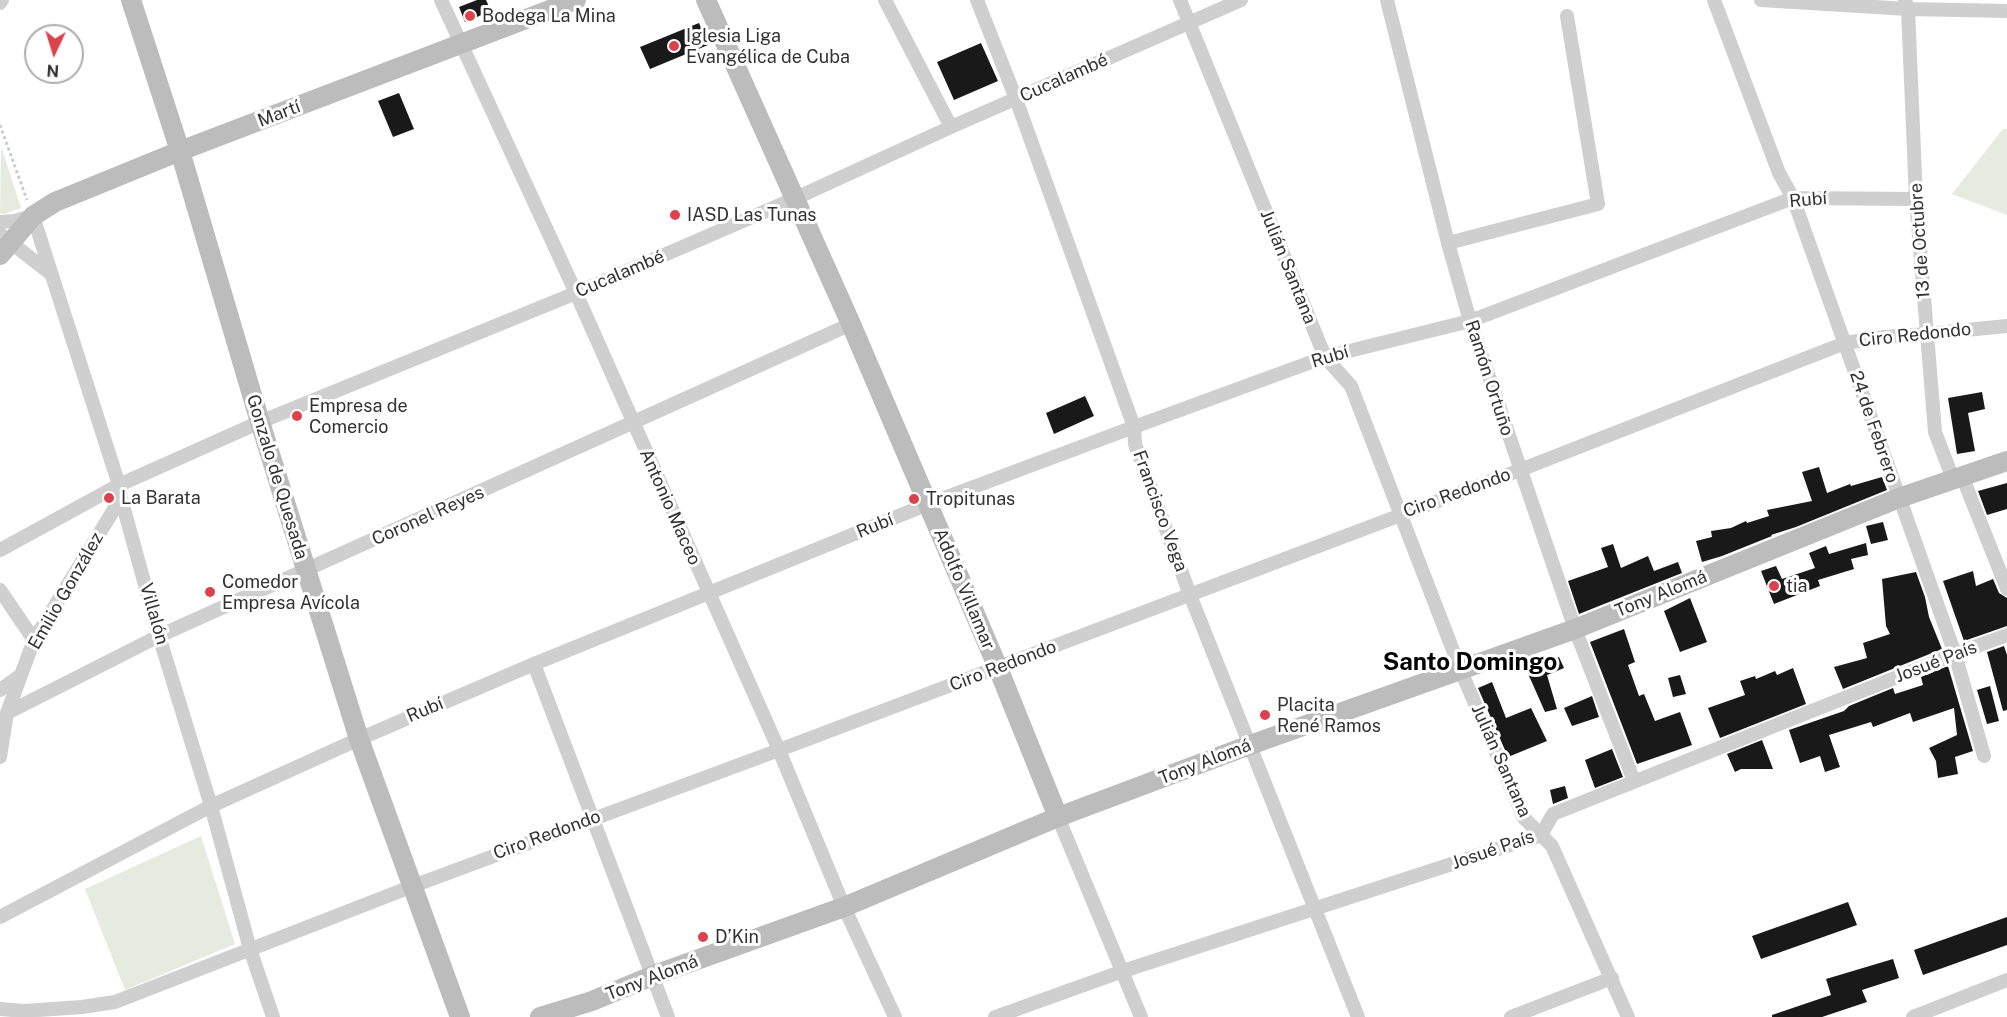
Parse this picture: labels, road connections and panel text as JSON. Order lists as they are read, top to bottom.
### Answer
{
  "streets": {
    "street": [
      "Cucalambé",
      "Martí",
      "Rubí",
      "13 de Octubre",
      "Julián Santana",
      "Ciro Redondo",
      "Ramón Ortuño",
      "24 de Febrero",
      "Gonzalo de Quesada",
      "Antonio Maceo",
      "Francisco Vega",
      "Coronel Reyes",
      "Adolfo Villamar",
      "Emilio González",
      "Tony Alomá",
      "Villalón",
      "Josué País"
    ]
  },
  "crossings": [
    ["Cucalambé", "Julián Santana"],
    ["Cucalambé", "Gonzalo de Quesada"],
    ["Cucalambé", "Antonio Maceo"],
    ["Cucalambé", "Francisco Vega"],
    ["Cucalambé", "Adolfo Villamar"],
    ["Cucalambé", "Emilio González"],
    ["Cucalambé", "Villalón"],
    ["Martí", "Gonzalo de Quesada"],
    ["Martí", "Antonio Maceo"],
    ["Martí", "Villalón"],
    ["Rubí", "13 de Octubre"],
    ["Rubí", "Julián Santana"],
    ["Rubí", "Ramón Ortuño"],
    ["Rubí", "24 de Febrero"],
    ["Rubí", "Gonzalo de Quesada"],
    ["Rubí", "Antonio Maceo"],
    ["Rubí", "Francisco Vega"],
    ["Rubí", "Adolfo Villamar"],
    ["Rubí", "Villalón"],
    ["13 de Octubre", "Ciro Redondo"],
    ["13 de Octubre", "Tony Alomá"],
    ["Julián Santana", "Ciro Redondo"],
    ["Julián Santana", "Tony Alomá"],
    ["Julián Santana", "Josué País"],
    ["Ciro Redondo", "Ramón Ortuño"],
    ["Ciro Redondo", "24 de Febrero"],
    ["Ciro Redondo", "Gonzalo de Quesada"],
    ["Ciro Redondo", "Antonio Maceo"],
    ["Ciro Redondo", "Francisco Vega"],
    ["Ciro Redondo", "Adolfo Villamar"],
    ["Ciro Redondo", "Villalón"],
    ["Ramón Ortuño", "Tony Alomá"],
    ["Ramón Ortuño", "Josué País"],
    ["24 de Febrero", "Tony Alomá"],
    ["24 de Febrero", "Josué País"],
    ["Gonzalo de Quesada", "Coronel Reyes"],
    ["Antonio Maceo", "Coronel Reyes"],
    ["Antonio Maceo", "Tony Alomá"],
    ["Francisco Vega", "Tony Alomá"],
    ["Francisco Vega", "Josué País"],
    ["Coronel Reyes", "Adolfo Villamar"],
    ["Coronel Reyes", "Emilio González"],
    ["Coronel Reyes", "Villalón"],
    ["Adolfo Villamar", "Tony Alomá"],
    ["Adolfo Villamar", "Josué País"],
    ["Emilio González", "Villalón"]
  ],
  "districts": ["Santo Domingo"],
  "places": [
    "Bodega La Mina",
    "Iglesia Liga Evangélica de Cuba",
    "IASD Las Tunas",
    "Empresa de Comercio",
    "La Barata",
    "Tropitunas",
    "tia",
    "Comedor Empresa Avícola",
    "Placita René Ramos",
    "D’Kin"
  ],
  "north": "bottom"
}
